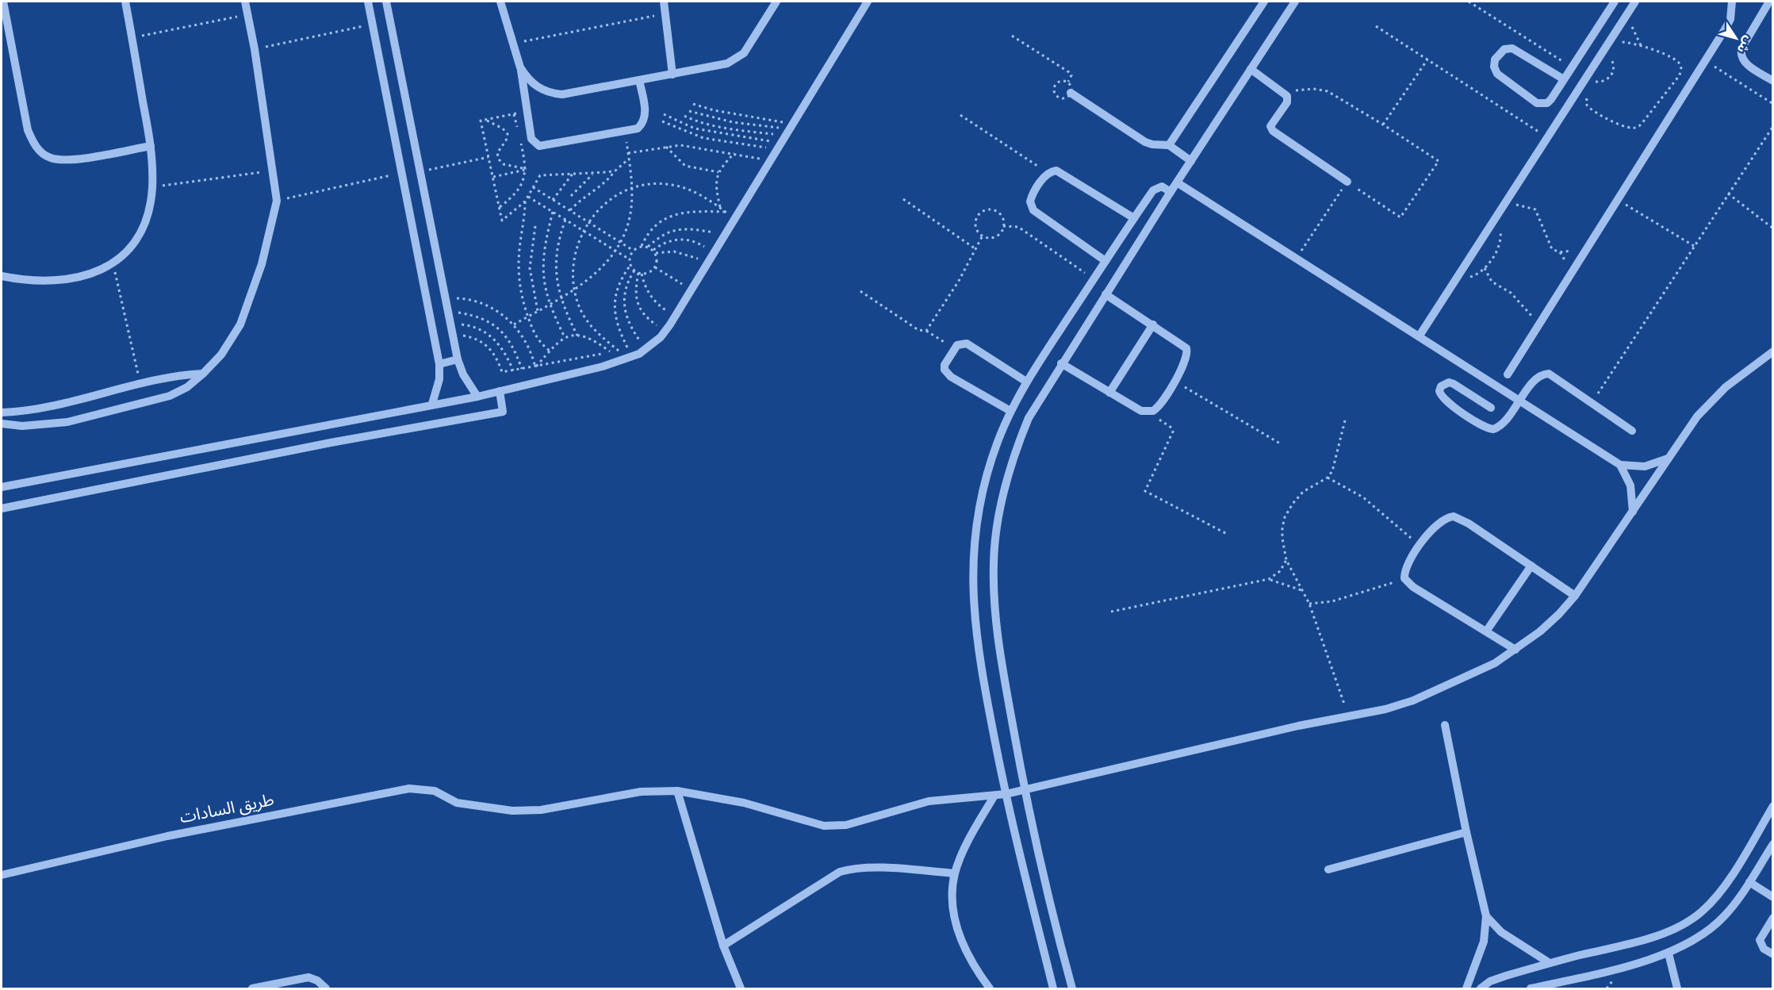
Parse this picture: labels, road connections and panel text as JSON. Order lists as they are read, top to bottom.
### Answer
{
  "streets": {
    "street": ["طريق السادات"]
  },
  "north": "bottom right"
}
